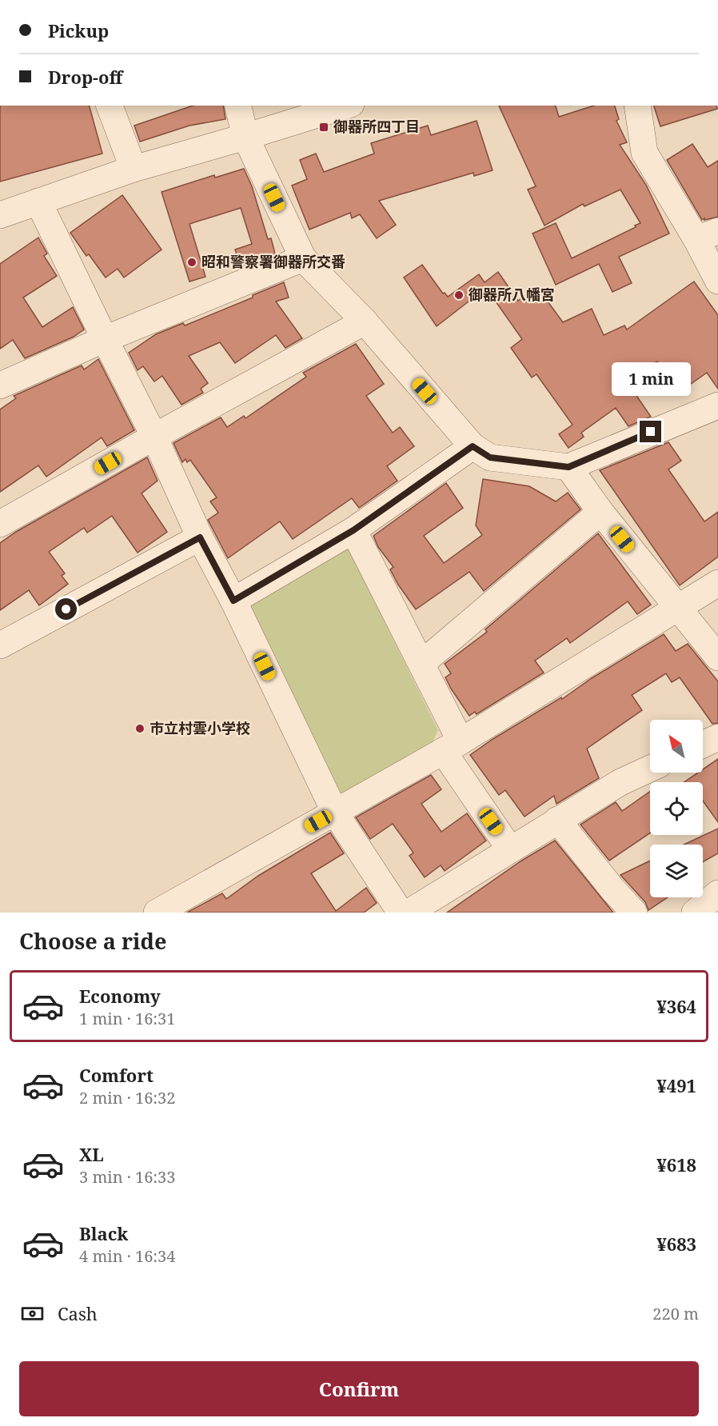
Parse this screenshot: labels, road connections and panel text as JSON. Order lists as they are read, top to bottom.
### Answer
{
  "places": {
    "transit": ["御器所四丁目"],
    "other": ["昭和警察署御器所交番", "御器所八幡宮", "市立村雲小学校"]
  },
  "north": "top left",
  "page": {
    "banner": ["Pickup", "Drop-off"],
    "bubble": "1 min",
    "heading": "Choose a ride",
    "list": [
      {
        "name": "Economy",
        "note": "1 min · 16:31",
        "value": "¥364"
      },
      {
        "name": "Comfort",
        "note": "2 min · 16:32",
        "value": "¥491"
      },
      {
        "name": "XL",
        "note": "3 min · 16:33",
        "value": "¥618"
      },
      {
        "name": "Black",
        "note": "4 min · 16:34",
        "value": "¥683"
      }
    ],
    "pay": ["Cash", "220 m"],
    "buttons": "Confirm"
  }
}
